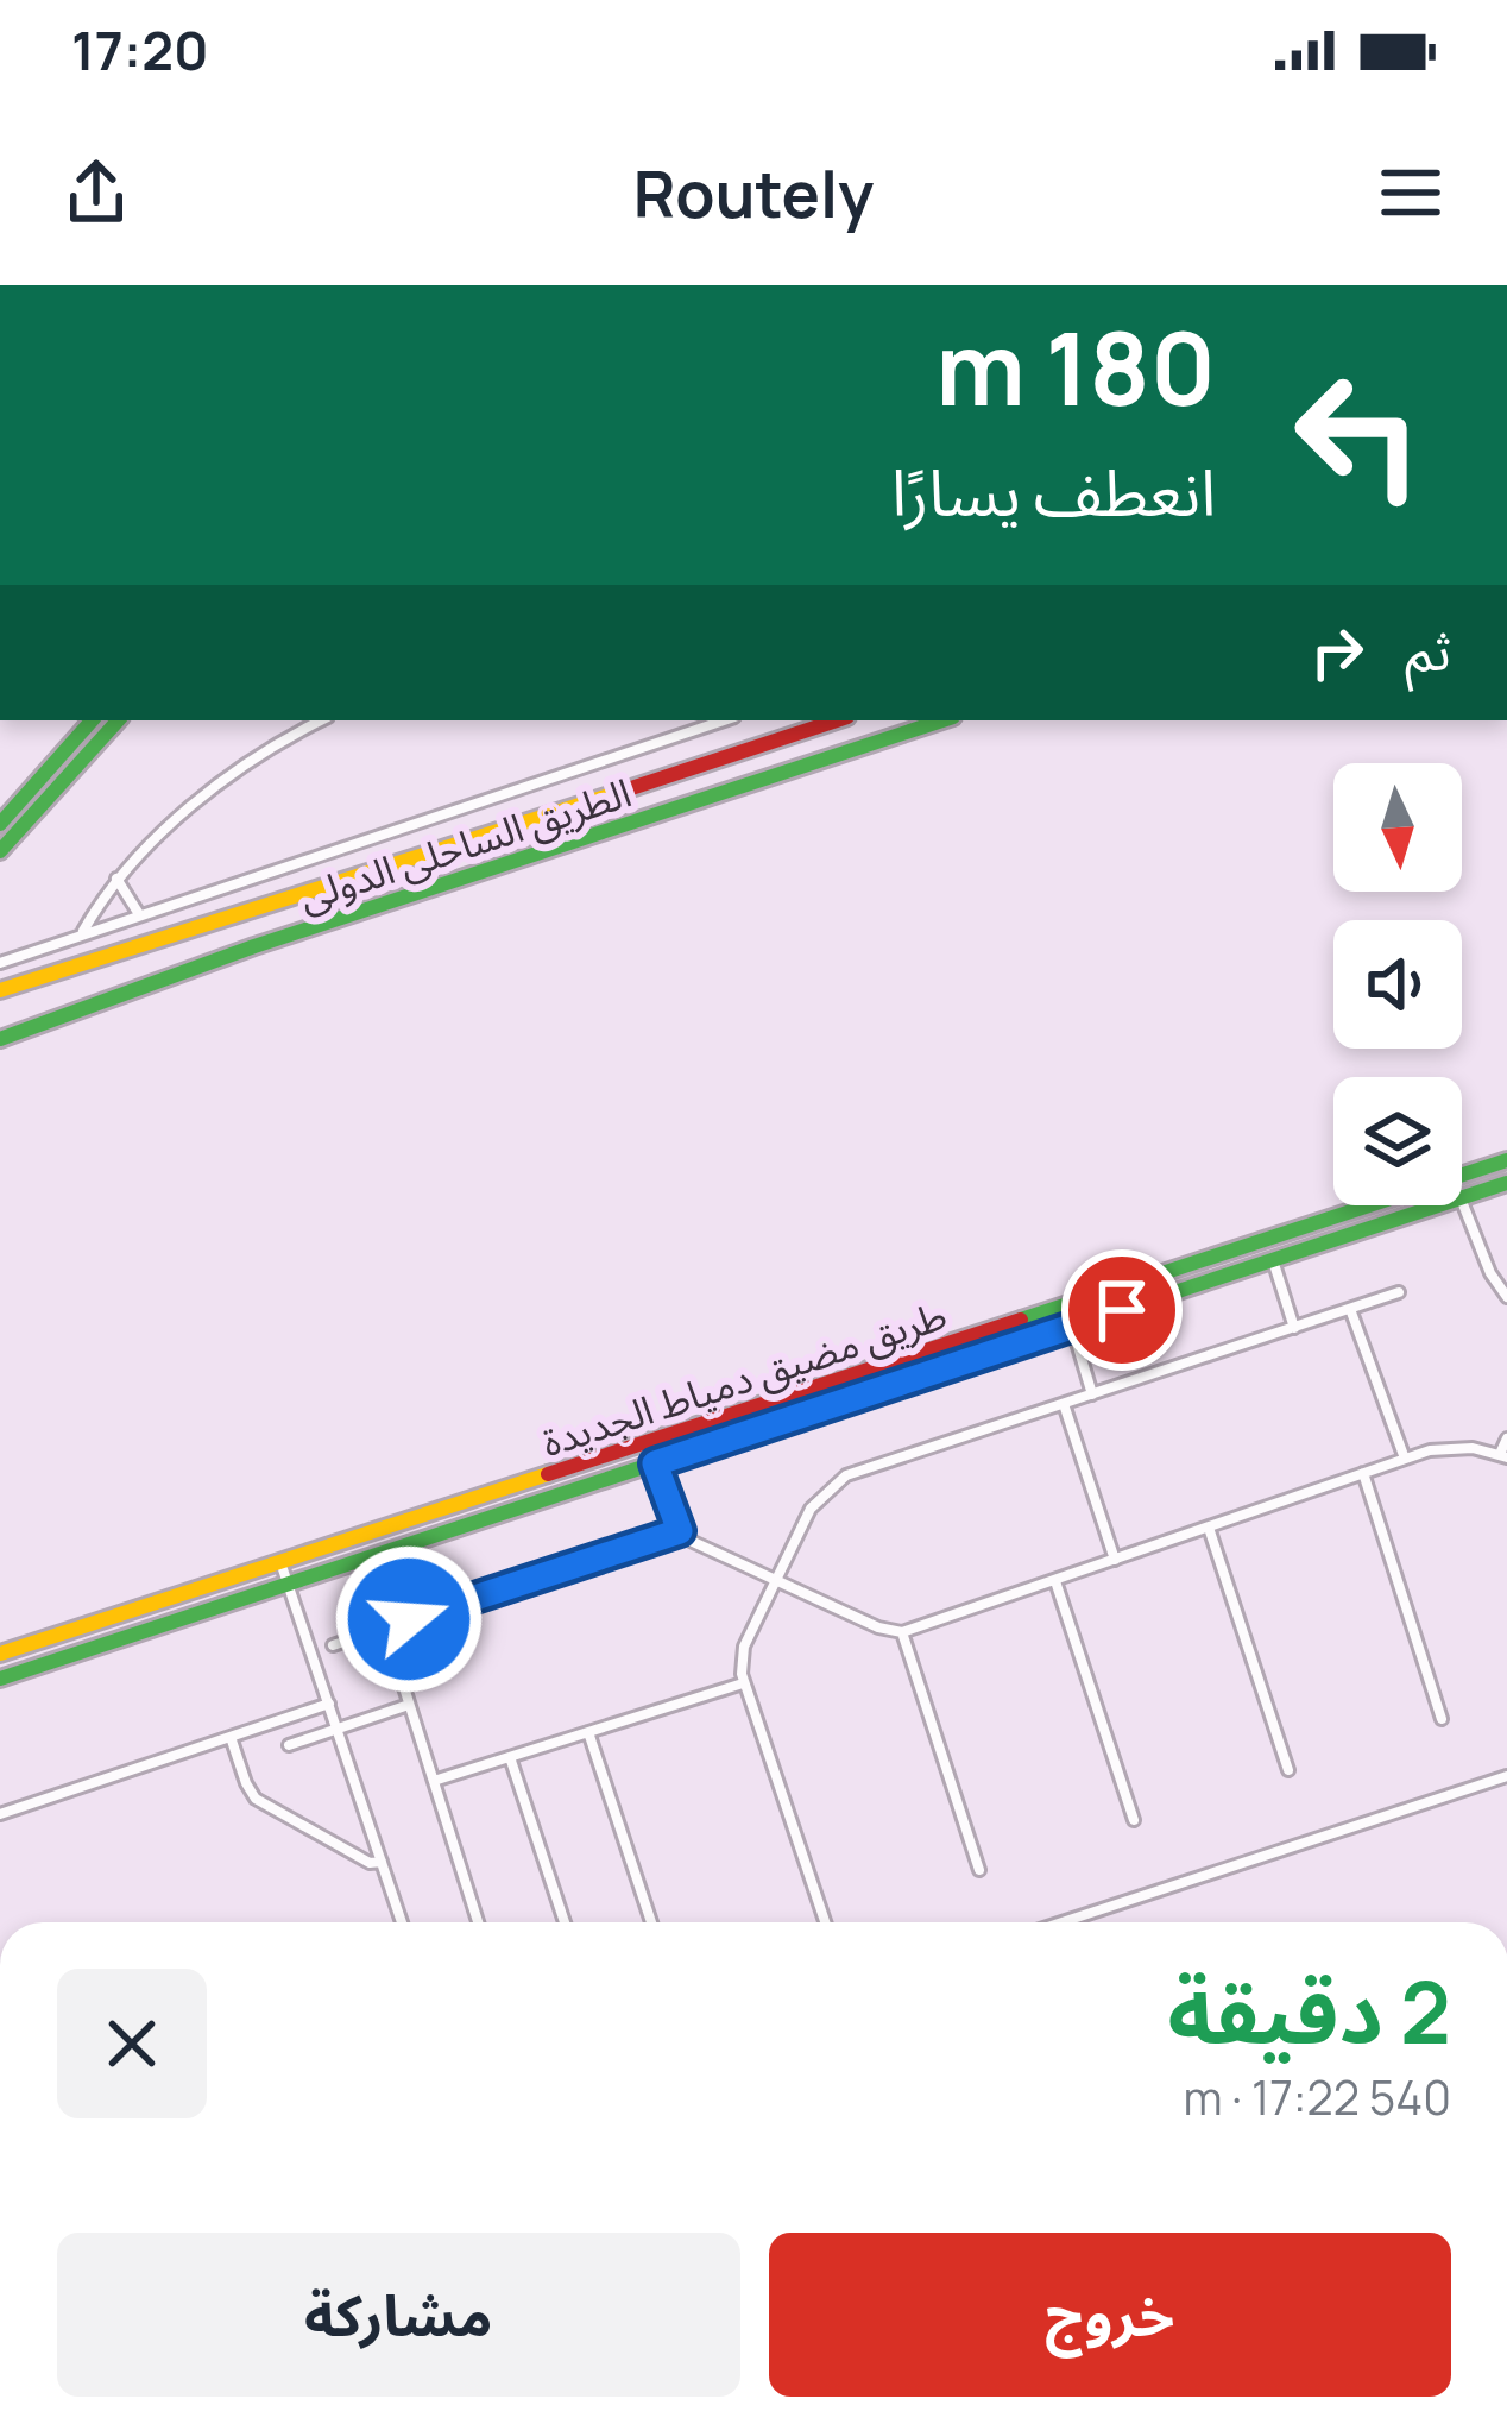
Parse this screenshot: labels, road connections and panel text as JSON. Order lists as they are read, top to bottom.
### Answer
{
  "streets": {
    "main road": ["الطريق الساحلى الدولى", "طريق مضيق دمياط الجديدة"]
  },
  "north": "bottom",
  "page": {
    "status": "17:20",
    "header": "Routely",
    "turn": ["180 m", "انعطف يسارًا"],
    "then": "ثم",
    "heading": ["2 دقيقة", "540 m · 17:22"],
    "buttons": ["خروج", "مشاركة"]
  }
}
